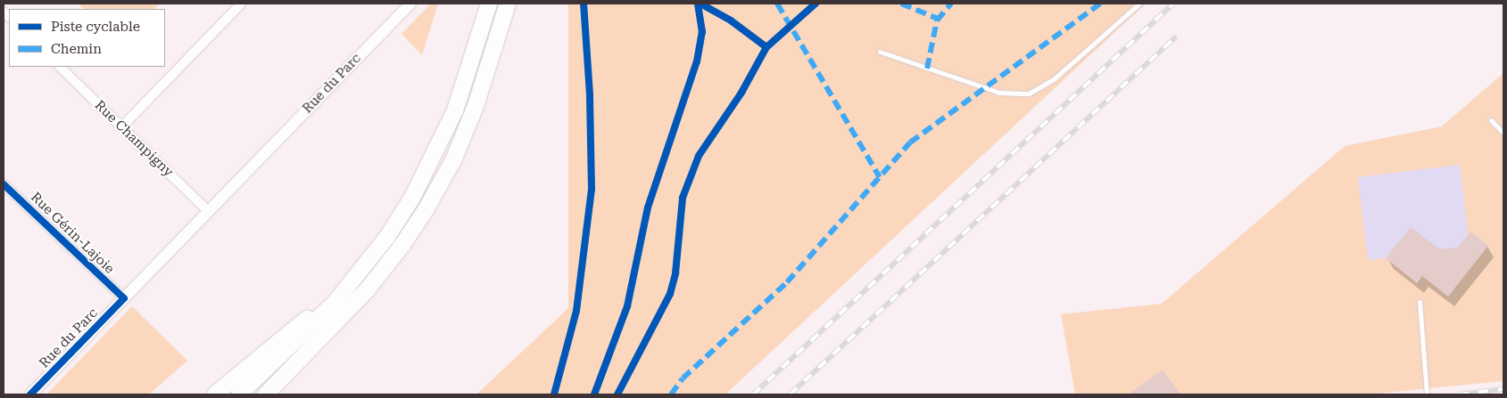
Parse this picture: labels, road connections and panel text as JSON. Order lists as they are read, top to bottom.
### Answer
{
  "streets": {
    "street": ["Rue du Parc", "Rue Champigny", "Rue Gérin-Lajoie"]
  },
  "crossings": [
    ["Rue du Parc", "Rue Champigny"],
    ["Rue du Parc", "Rue Gérin-Lajoie"]
  ],
  "legend": ["Piste cyclable", "Chemin"]
}
